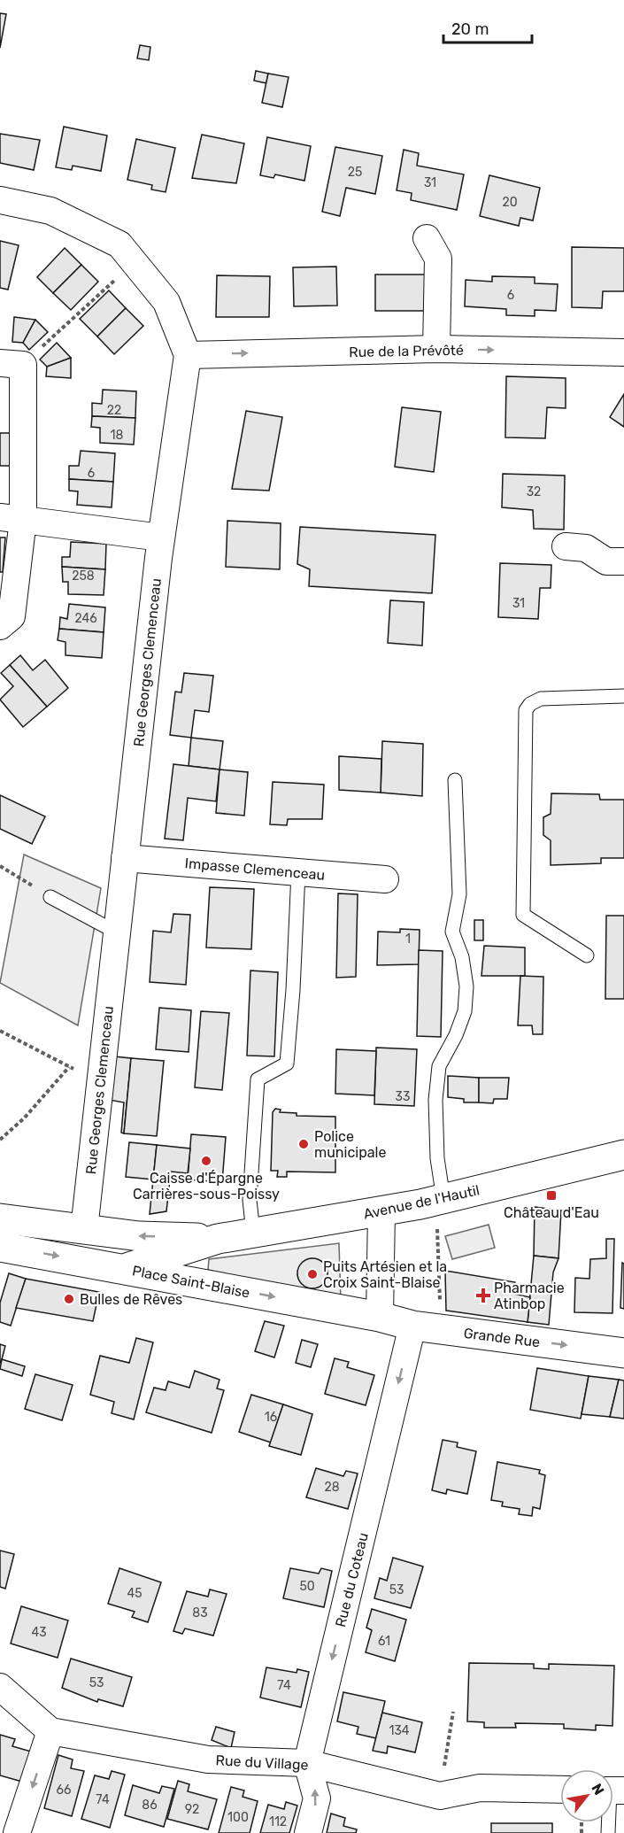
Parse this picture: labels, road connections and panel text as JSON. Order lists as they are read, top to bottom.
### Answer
{
  "streets": {
    "street": [
      "Rue de la Prévôté",
      "Rue Georges Clemenceau",
      "Impasse Clemenceau",
      "Avenue de l'Hautil",
      "Place Saint-Blaise",
      "Grande Rue",
      "Rue du Coteau",
      "Rue du Village"
    ]
  },
  "crossings": [
    ["Rue de la Prévôté", "Rue Georges Clemenceau"],
    ["Rue Georges Clemenceau", "Impasse Clemenceau"],
    ["Avenue de l'Hautil", "Place Saint-Blaise"],
    ["Place Saint-Blaise", "Grande Rue"],
    ["Grande Rue", "Rue du Coteau"],
    ["Rue du Coteau", "Rue du Village"]
  ],
  "one_way": ["Rue de la Prévôté", "Grande Rue"],
  "places": {
    "other": [
      "Police municipale",
      "Caisse d'Épargne Carrières-sous-Poissy",
      "Puits Artésien et la Croix Saint-Blaise",
      "Bulles de Rêves"
    ],
    "transit": ["Château d'Eau"],
    "health": ["Pharmacie Atinbop"]
  },
  "house_numbers": [
    "25",
    "31",
    "20",
    "6",
    "22",
    "18",
    "6",
    "32",
    "258",
    "31",
    "246",
    "1",
    "33",
    "16",
    "28",
    "50",
    "53",
    "45",
    "83",
    "43",
    "61",
    "53",
    "74",
    "134",
    "66",
    "74",
    "86",
    "92",
    "100",
    "112"
  ],
  "scale_bar": "20 m",
  "north": "top right"
}
